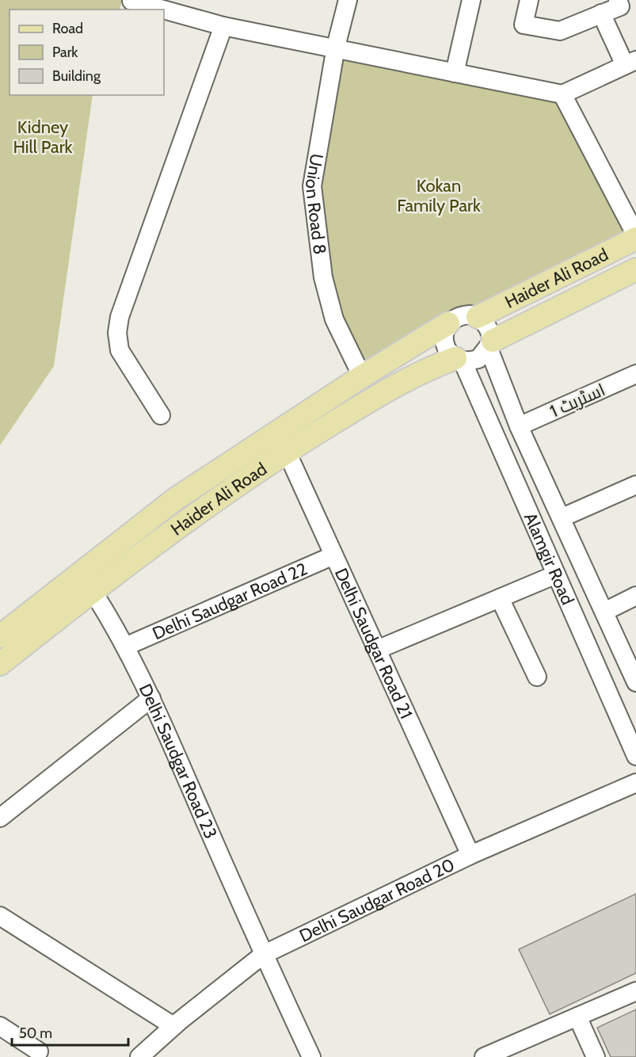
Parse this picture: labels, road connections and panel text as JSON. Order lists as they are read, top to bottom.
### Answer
{
  "streets": {
    "main road": ["Haider Ali Road"],
    "street": [
      "Union Road 8",
      "اسٹریٹ 1",
      "Alamgir Road",
      "Delhi Saudgar Road 22",
      "Delhi Saudgar Road 21",
      "Delhi Saudgar Road 23",
      "Delhi Saudgar Road 20"
    ]
  },
  "crossings": [
    ["Union Road 8", "Haider Ali Road"],
    ["Haider Ali Road", "Alamgir Road"],
    ["Haider Ali Road", "Delhi Saudgar Road 21"],
    ["Haider Ali Road", "Delhi Saudgar Road 23"],
    ["اسٹریٹ 1", "Alamgir Road"],
    ["Delhi Saudgar Road 22", "Delhi Saudgar Road 21"],
    ["Delhi Saudgar Road 22", "Delhi Saudgar Road 23"],
    ["Delhi Saudgar Road 21", "Delhi Saudgar Road 20"],
    ["Delhi Saudgar Road 23", "Delhi Saudgar Road 20"]
  ],
  "parks": ["Kidney Hill Park", "Kokan Family Park"],
  "legend": ["Road", "Park", "Building"],
  "scale_bar": "50 m"
}
